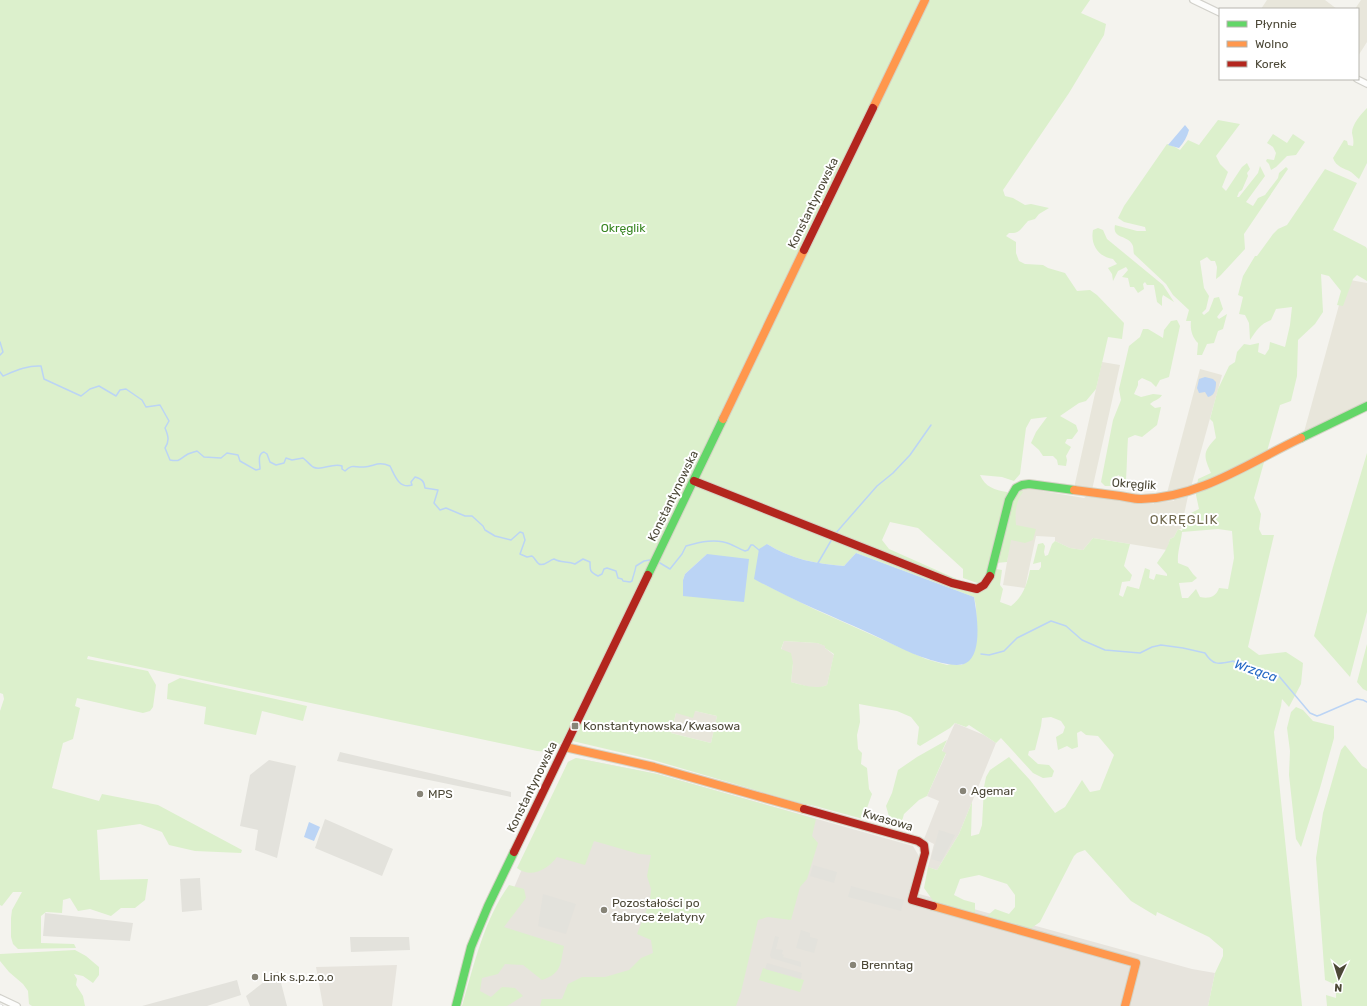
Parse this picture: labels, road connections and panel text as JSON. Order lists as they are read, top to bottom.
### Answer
{
  "streets": {
    "street": ["Konstantynowska", "Okręglik", "Kwasowa"]
  },
  "crossings": [
    ["Konstantynowska", "Okręglik"],
    ["Konstantynowska", "Kwasowa"]
  ],
  "districts": ["OKRĘGLIK"],
  "water": ["Wrząca"],
  "parks": ["Okręglik"],
  "places": {
    "transit": ["Konstantynowska/Kwasowa"],
    "other": [
      "Agemar",
      "MPS",
      "Pozostałości po fabryce żelatyny",
      "Brenntag",
      "Link s.p.z.o.o"
    ]
  },
  "legend": ["Płynnie", "Wolno", "Korek"],
  "north": "bottom"
}
